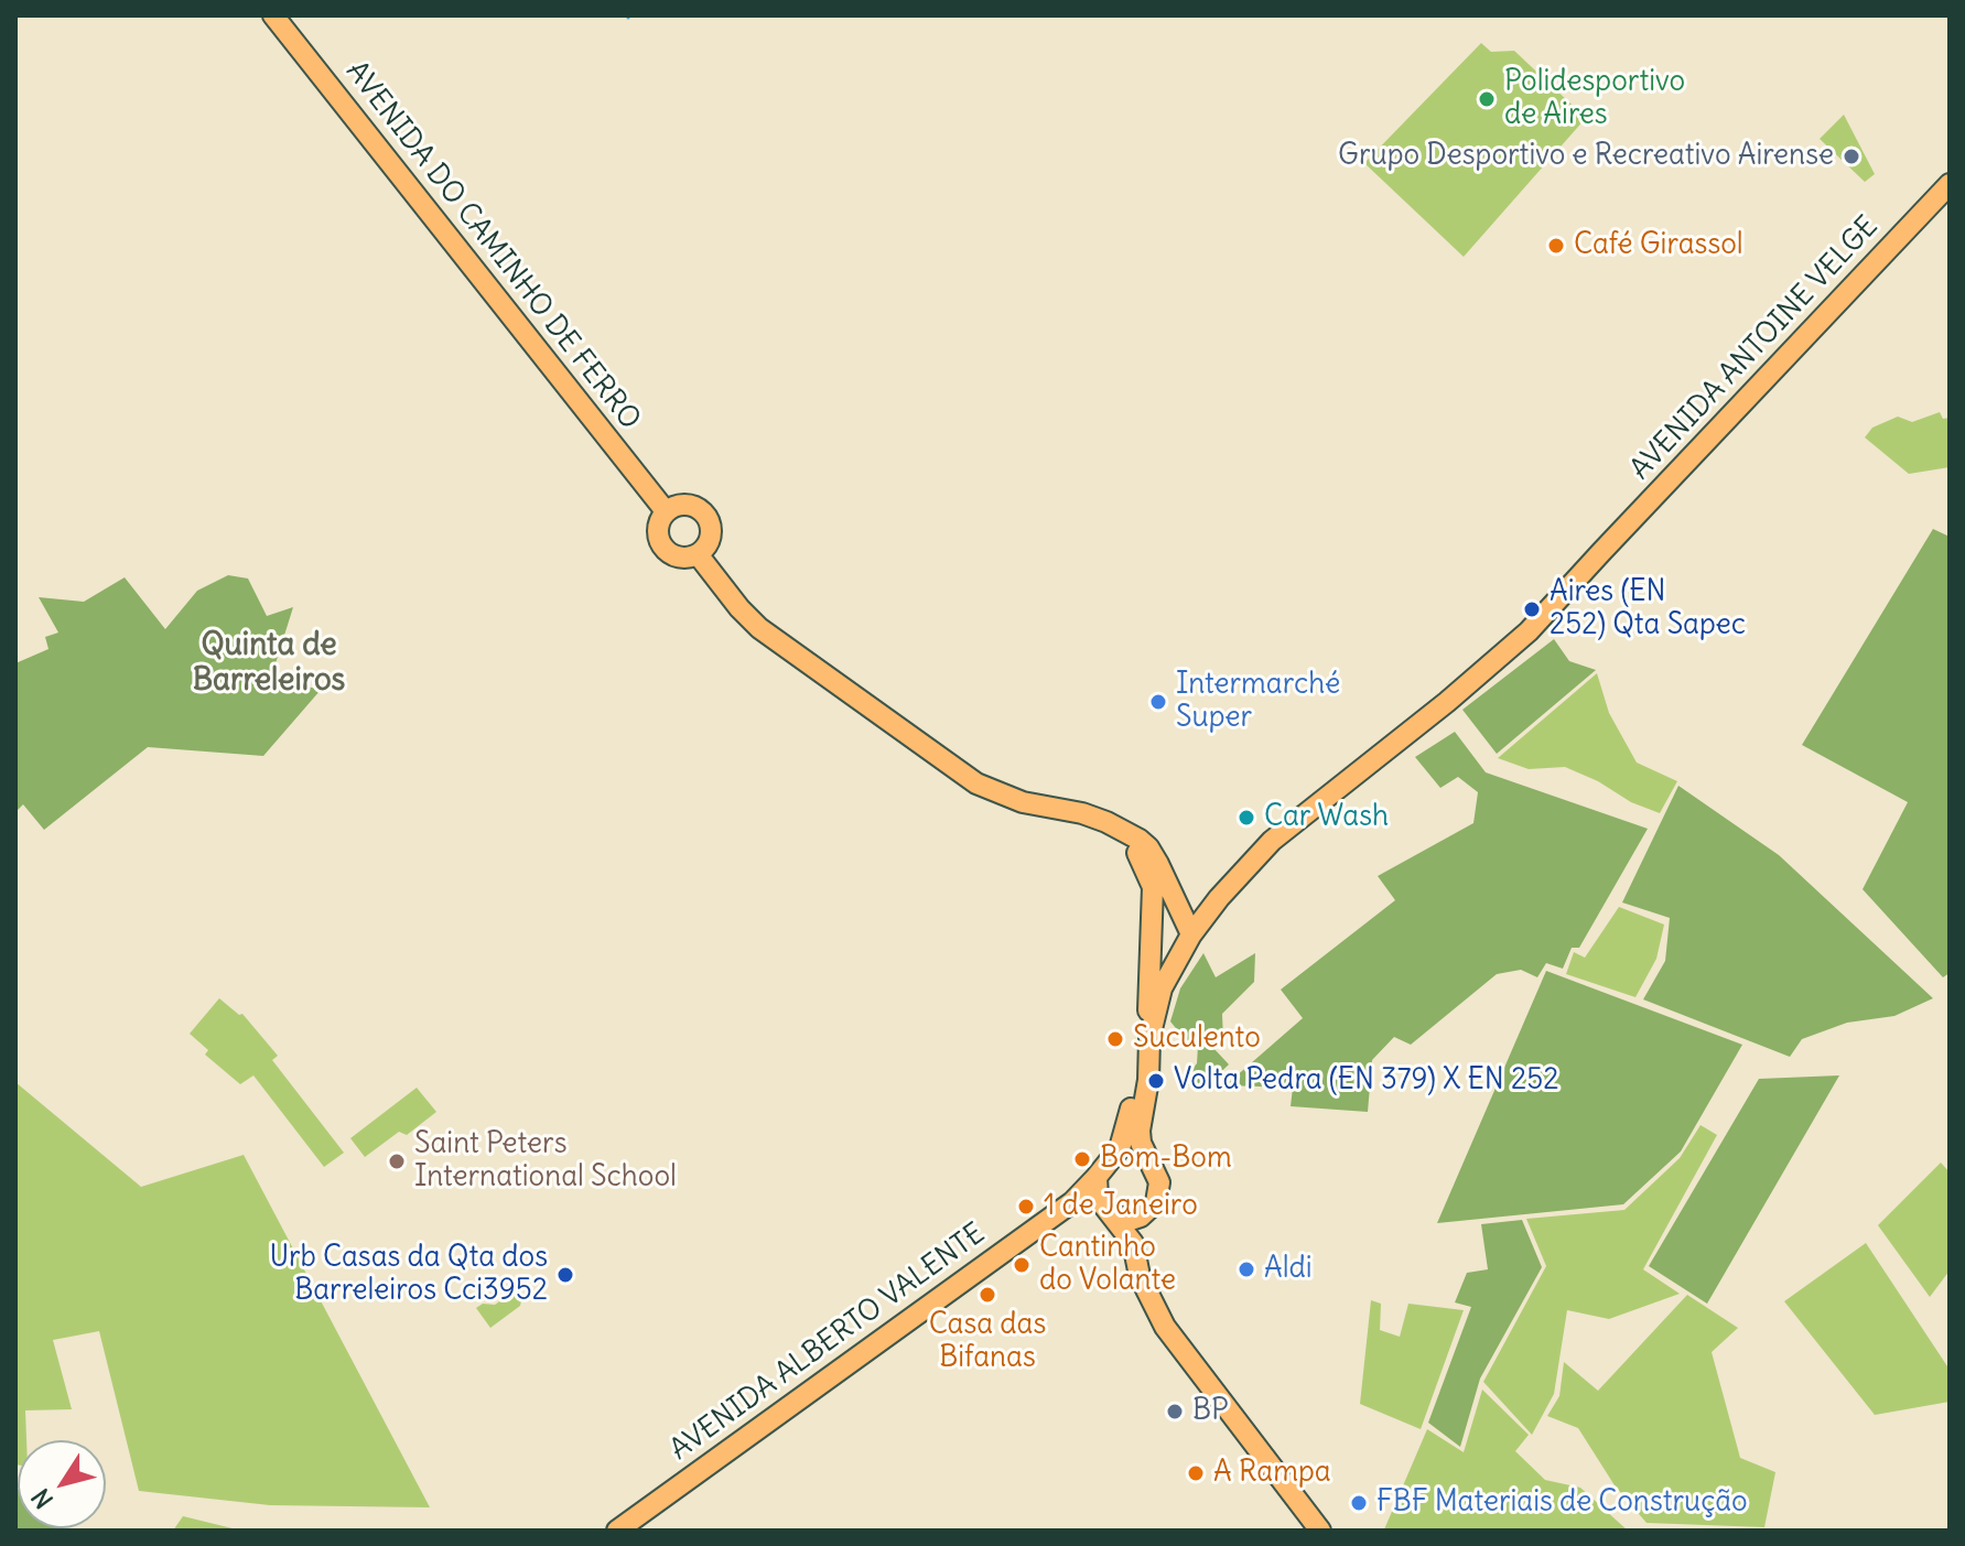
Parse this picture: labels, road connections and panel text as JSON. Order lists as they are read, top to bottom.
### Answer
{
  "streets": {
    "main road": ["AVENIDA DO CAMINHO DE FERRO", "AVENIDA ANTOINE VELGE", "AVENIDA ALBERTO VALENTE"]
  },
  "crossings": [
    ["AVENIDA ANTOINE VELGE", "AVENIDA ALBERTO VALENTE"]
  ],
  "districts": ["Quinta de Barreleiros"],
  "places": [
    "Polidesportivo de Aires",
    "Grupo Desportivo e Recreativo Airense",
    "Café Girassol",
    "Aires (EN 252) Qta Sapec",
    "Intermarché Super",
    "Car Wash",
    "Suculento",
    "Volta Pedra (EN 379) X EN 252",
    "Bom-Bom",
    "Saint Peters International School",
    "1 de Janeiro",
    "Cantinho do Volante",
    "Aldi",
    "Urb Casas da Qta dos Barreleiros Cci3952",
    "Casa das Bifanas",
    "BP",
    "A Rampa",
    "FBF Materiais de Construção"
  ],
  "north": "bottom left"
}
